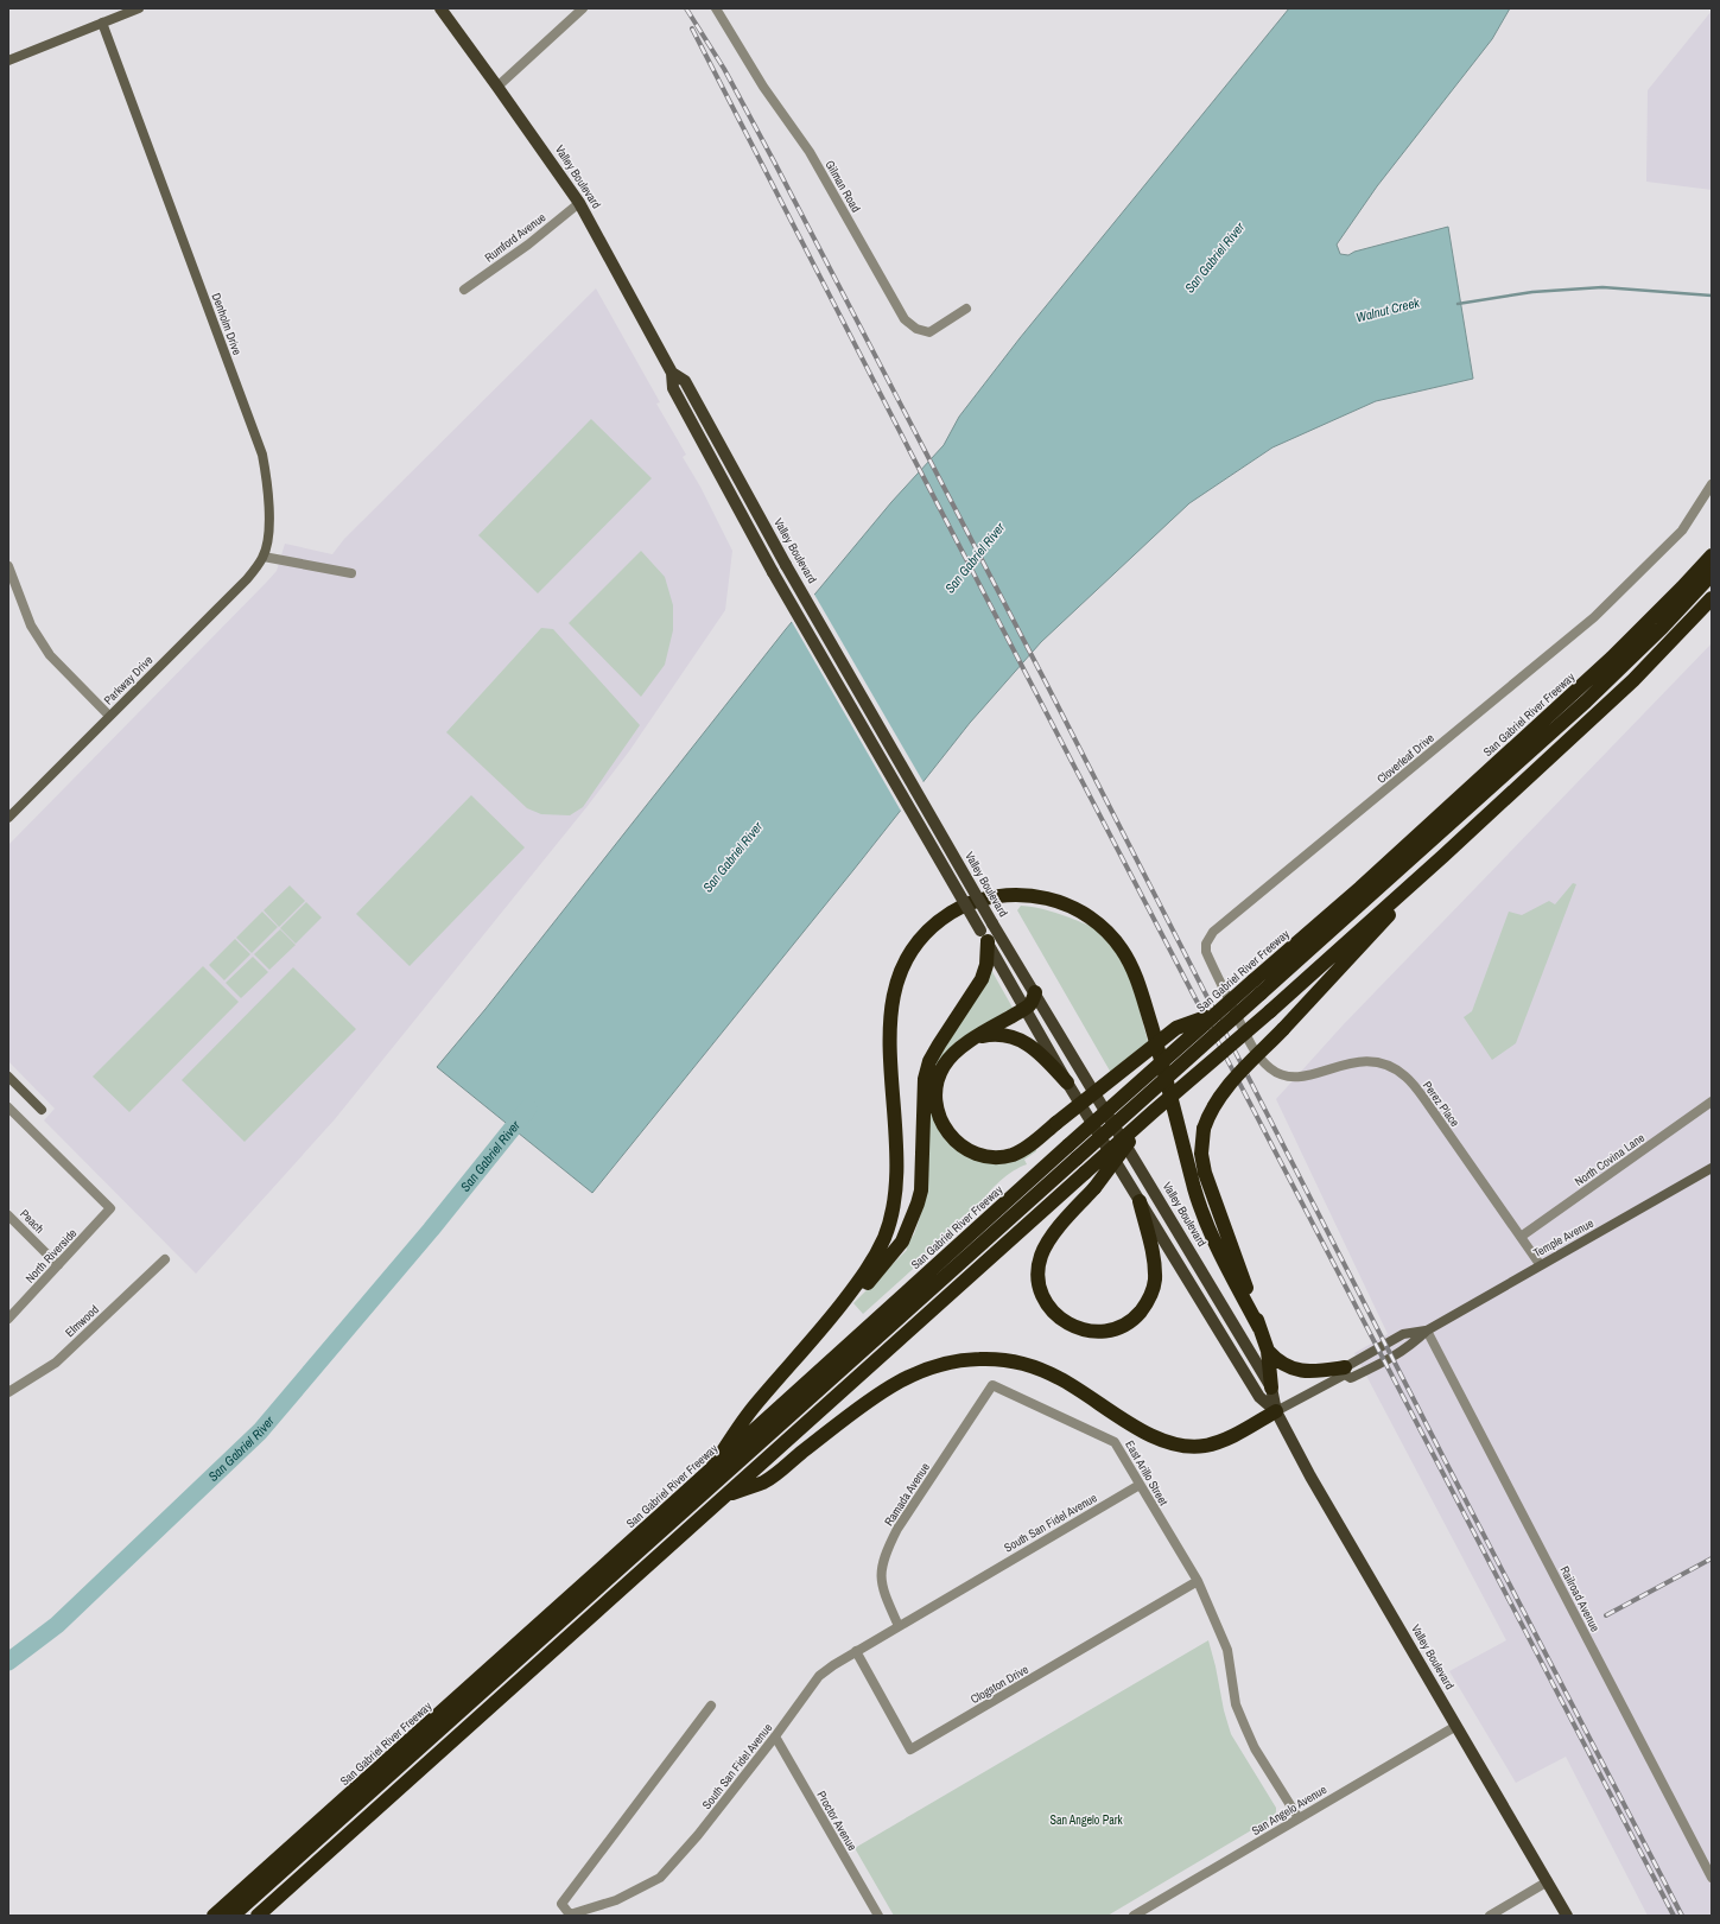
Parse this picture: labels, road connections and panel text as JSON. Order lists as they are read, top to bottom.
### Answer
{
  "streets": {
    "highway": ["San Gabriel River Freeway"],
    "main road": ["Valley Boulevard"],
    "street": [
      "Gilman Road",
      "Rumford Avenue",
      "Denholm Drive",
      "Parkway Drive",
      "Cloverleaf Drive",
      "Perez Place",
      "North Covina Lane",
      "Peach",
      "Temple Avenue",
      "North Riverside",
      "Elmwood",
      "East Arillo Street",
      "Ramada Avenue",
      "South San Fidel Avenue",
      "Railroad Avenue",
      "Clogston Drive",
      "San Angelo Avenue",
      "Proctor Avenue"
    ]
  },
  "crossings": [
    ["Valley Boulevard", "Rumford Avenue"],
    ["Valley Boulevard", "Temple Avenue"],
    ["Valley Boulevard", "San Angelo Avenue"],
    ["Denholm Drive", "Parkway Drive"],
    ["Cloverleaf Drive", "Perez Place"],
    ["Perez Place", "North Covina Lane"],
    ["Perez Place", "Temple Avenue"],
    ["Peach", "North Riverside"],
    ["Temple Avenue", "Railroad Avenue"],
    ["East Arillo Street", "Ramada Avenue"],
    ["East Arillo Street", "South San Fidel Avenue"],
    ["East Arillo Street", "Clogston Drive"],
    ["East Arillo Street", "San Angelo Avenue"],
    ["Ramada Avenue", "South San Fidel Avenue"],
    ["South San Fidel Avenue", "Clogston Drive"],
    ["South San Fidel Avenue", "Proctor Avenue"]
  ],
  "water": ["San Gabriel River", "Walnut Creek"],
  "parks": ["San Angelo Park"]
}
